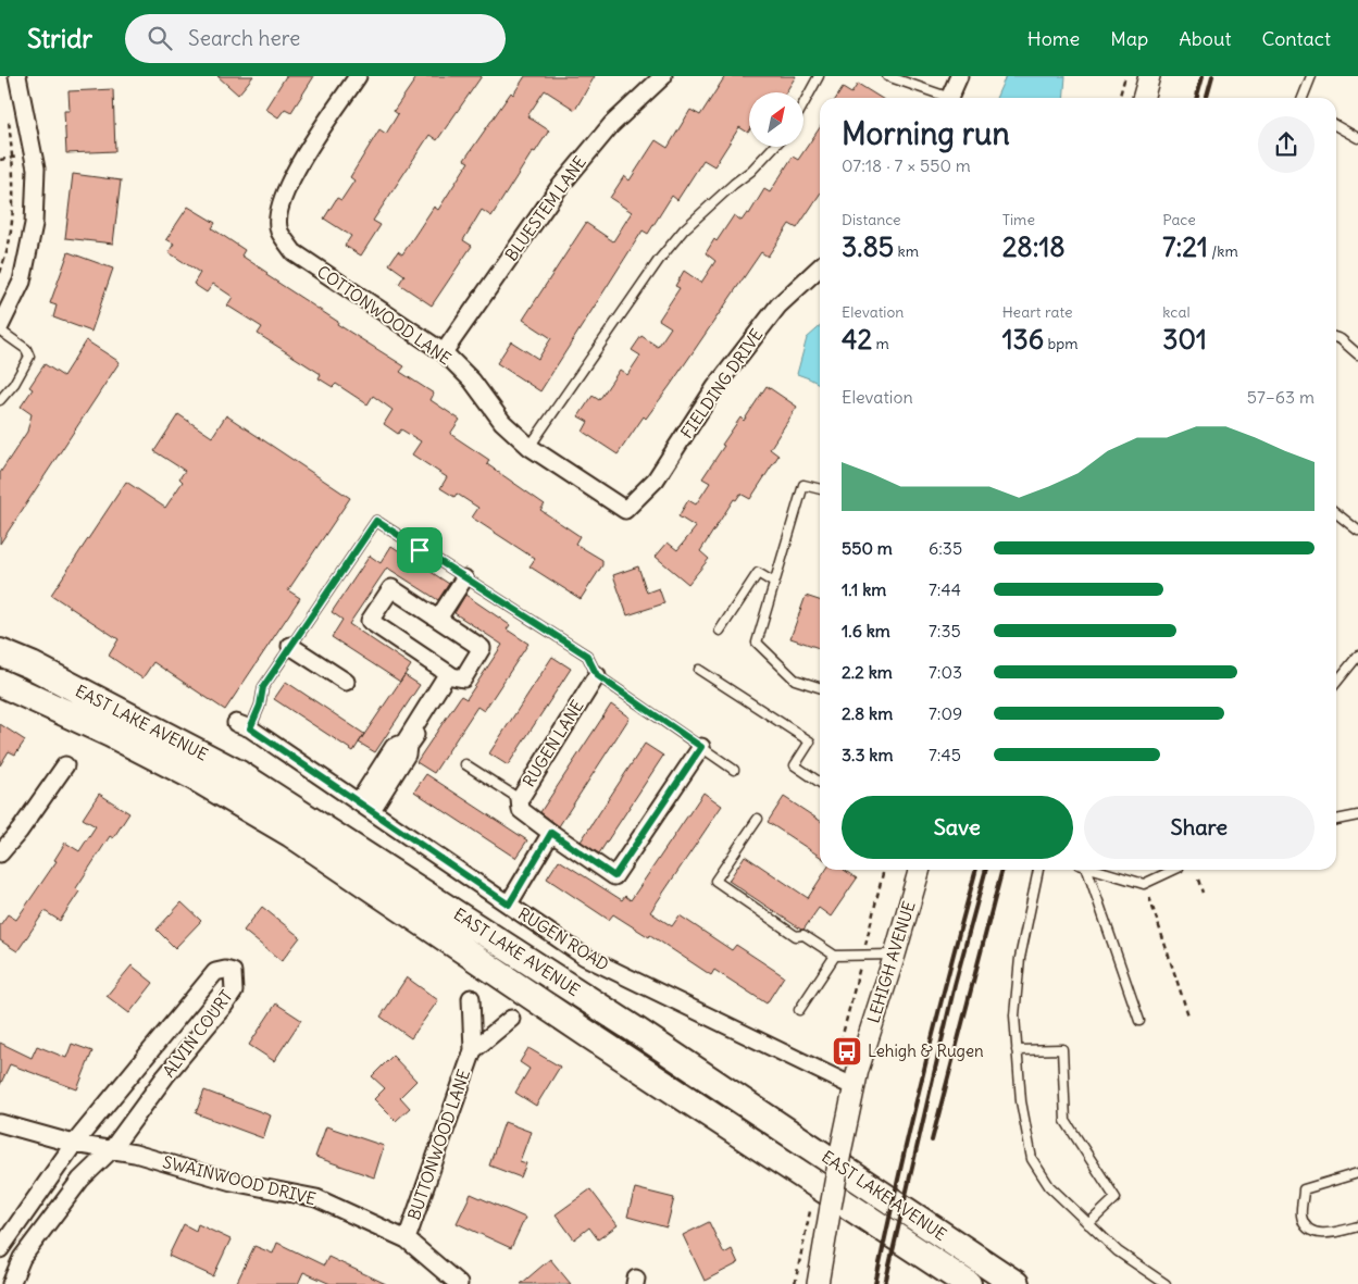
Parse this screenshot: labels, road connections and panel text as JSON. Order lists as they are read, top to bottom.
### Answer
{
  "streets": {
    "main road": ["EAST LAKE AVENUE"],
    "street": [
      "BLUESTEM LANE",
      "COTTONWOOD LANE",
      "FIELDING DRIVE",
      "RUGEN LANE",
      "RUGEN ROAD",
      "LEHIGH AVENUE",
      "ALVIN COURT",
      "BUTTONWOOD LANE",
      "SWAINWOOD DRIVE"
    ]
  },
  "crossings": [
    ["BLUESTEM LANE", "COTTONWOOD LANE"],
    ["COTTONWOOD LANE", "FIELDING DRIVE"],
    ["RUGEN ROAD", "LEHIGH AVENUE"],
    ["ALVIN COURT", "SWAINWOOD DRIVE"],
    ["BUTTONWOOD LANE", "SWAINWOOD DRIVE"]
  ],
  "places": {
    "bus stop": ["Lehigh & Rugen"]
  },
  "north": "top right",
  "page": {
    "header": "Stridr",
    "search": "Search here",
    "nav": [
      "Home",
      "Map",
      "About",
      "Contact"
    ],
    "heading": ["Morning run", "07:18 · 7 × 550 m"],
    "stats": [
      ["Distance", "3.85 km"],
      ["Time", "28:18"],
      ["Pace", "7:21 /km"],
      ["Elevation", "42 m"],
      ["Heart rate", "136 bpm"],
      ["kcal", "301"]
    ],
    "chart": ["Elevation", "57–63 m"],
    "list": [
      {
        "name": "550 m",
        "note": "6:35"
      },
      {
        "name": "1.1 km",
        "note": "7:44"
      },
      {
        "name": "1.6 km",
        "note": "7:35"
      },
      {
        "name": "2.2 km",
        "note": "7:03"
      },
      {
        "name": "2.8 km",
        "note": "7:09"
      },
      {
        "name": "3.3 km",
        "note": "7:45"
      }
    ],
    "buttons": ["Save", "Share"]
  }
}
